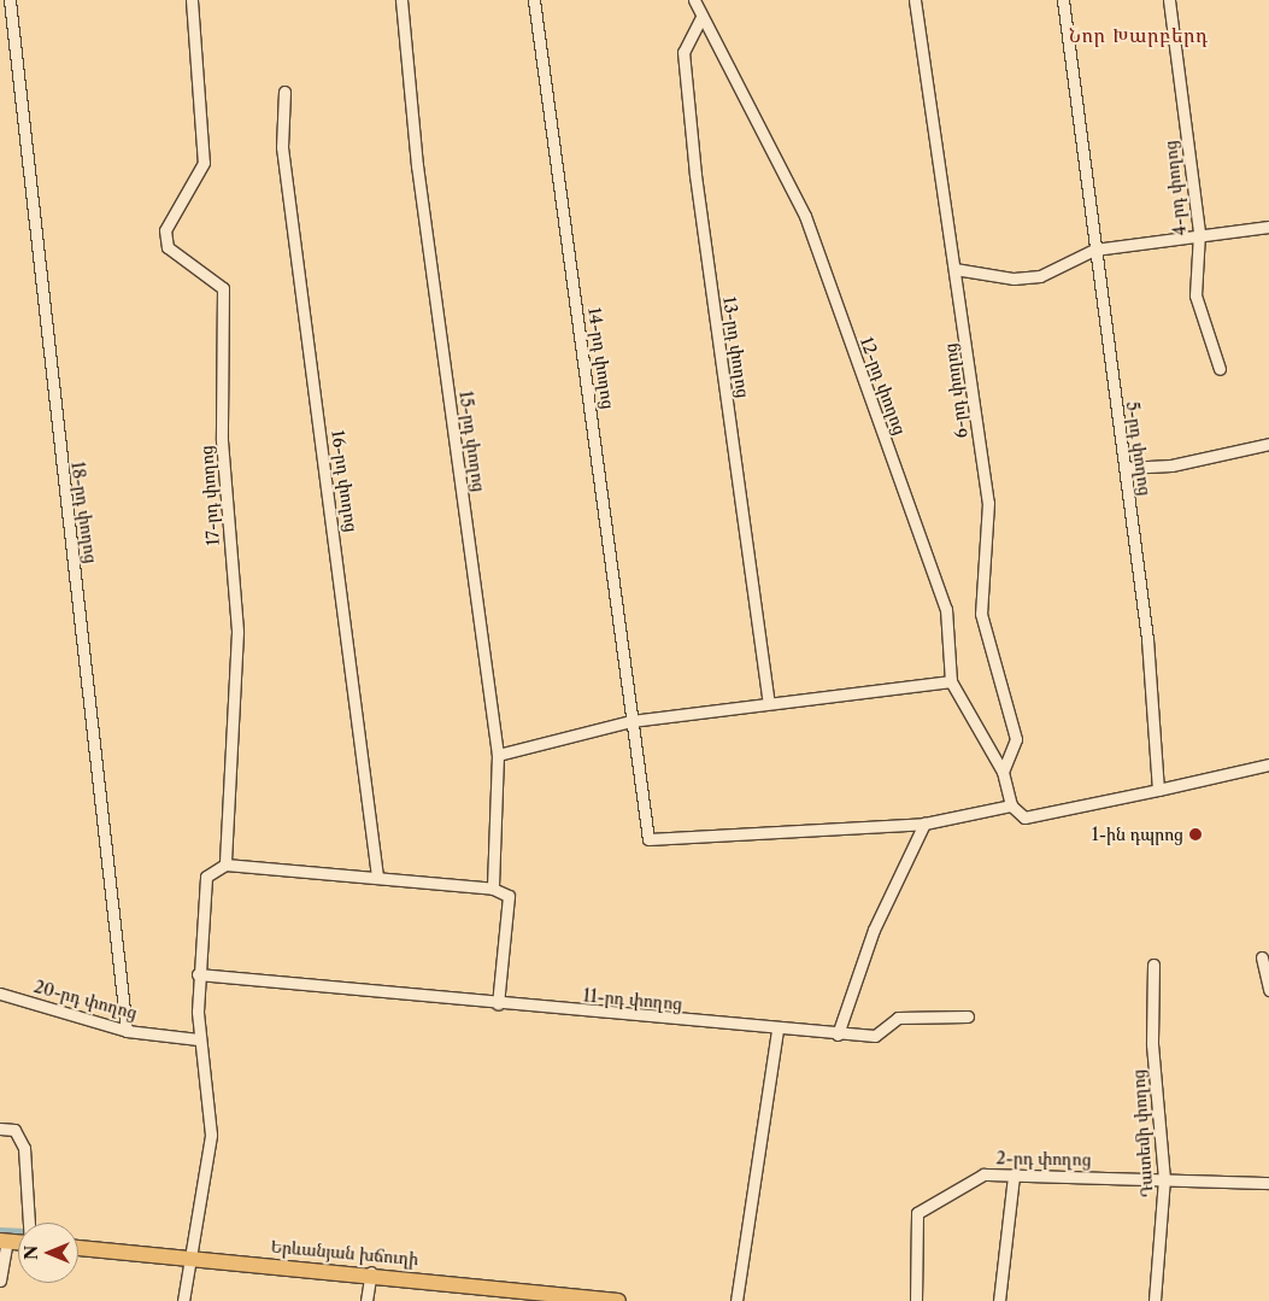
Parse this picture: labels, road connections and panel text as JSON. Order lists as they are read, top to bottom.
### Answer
{
  "streets": {
    "main road": ["Երևանյան խճուղի"],
    "street": [
      "4-րդ փողոց",
      "13-րդ փողոց",
      "14-րդ փողոց",
      "12-րդ փողոց",
      "6-րդ փողոց",
      "15-րդ փողոց",
      "5-րդ փողոց",
      "16-րդ փողոց",
      "17-րդ փողոց",
      "18-րդ փողոց",
      "20-րդ փողոց",
      "11-րդ փողոց",
      "Դատեմի փողոց",
      "2-րդ փողոց"
    ]
  },
  "crossings": [
    ["13-րդ փողոց", "12-րդ փողոց"],
    ["12-րդ փողոց", "6-րդ փողոց"],
    ["18-րդ փողոց", "20-րդ փողոց"],
    ["Դատեմի փողոց", "2-րդ փողոց"]
  ],
  "districts": ["Նոր Խարբերդ"],
  "places": ["1-ին դպրոց"],
  "north": "left"
}
